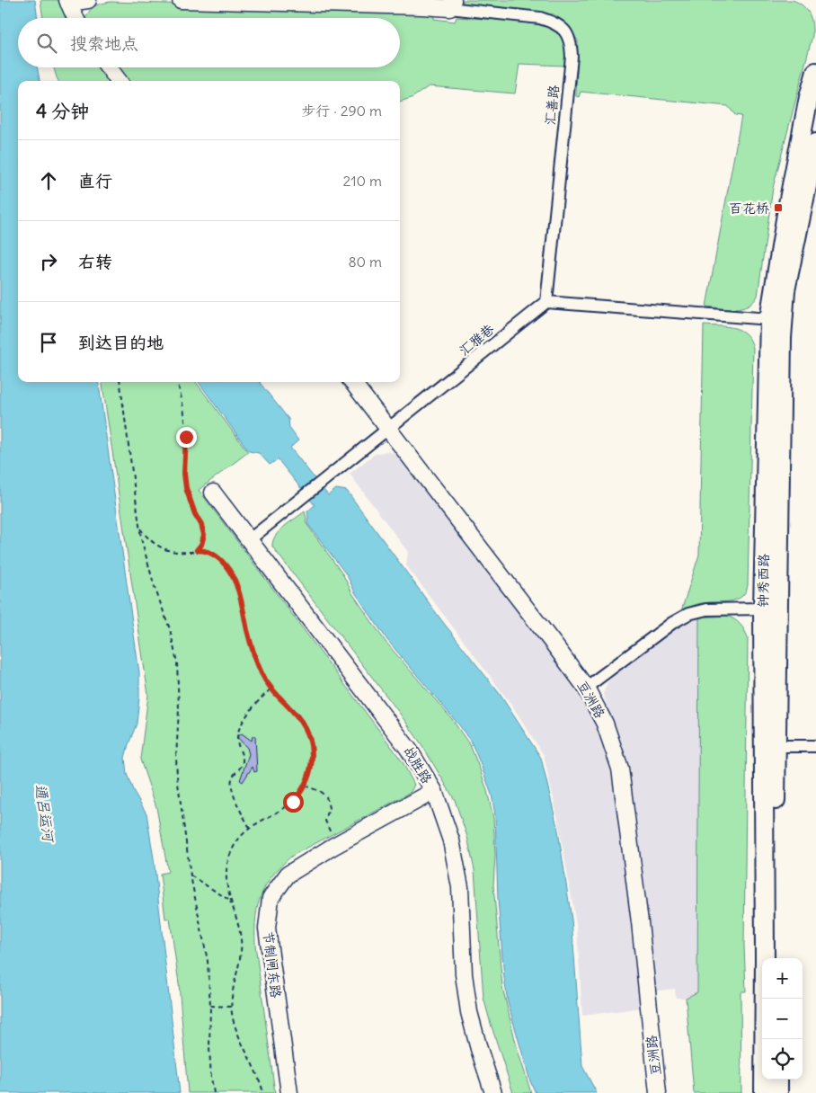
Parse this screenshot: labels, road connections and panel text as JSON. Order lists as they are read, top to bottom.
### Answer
{
  "streets": {
    "main road": ["钟秀西路"],
    "street": [
      "汇善路",
      "汇雅巷",
      "豆洲路",
      "战胜路",
      "节制闸东路"
    ]
  },
  "crossings": [
    ["汇善路", "汇雅巷"],
    ["汇雅巷", "豆洲路"],
    ["汇雅巷", "战胜路"],
    ["战胜路", "节制闸东路"]
  ],
  "water": ["通吕运河"],
  "places": {
    "transit": ["百花桥"]
  },
  "page": {
    "search": "搜索地点",
    "heading": ["4 分钟", "步行 · 290 m"],
    "list": [
      ["直行", "210 m"],
      ["右转", "80 m"],
      "到达目的地"
    ],
    "map_buttons": ["+", "−"]
  }
}
